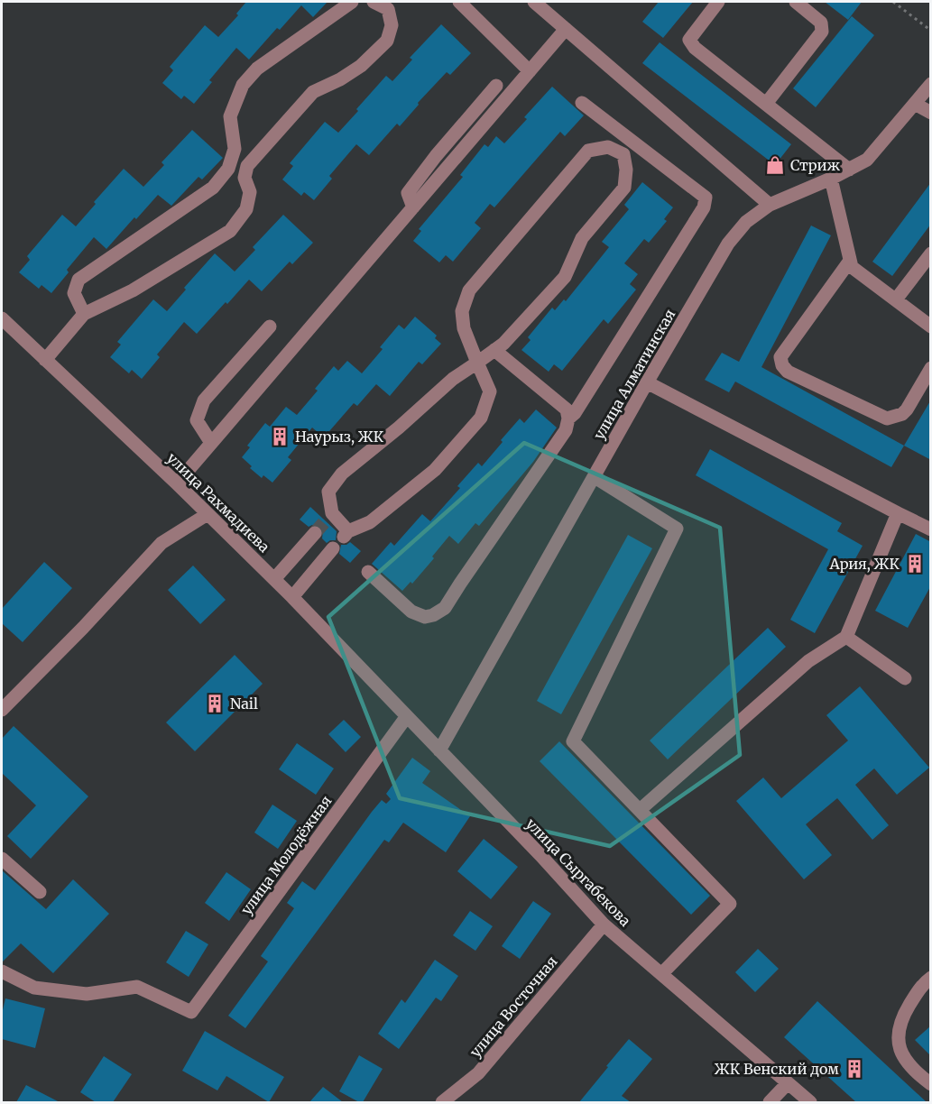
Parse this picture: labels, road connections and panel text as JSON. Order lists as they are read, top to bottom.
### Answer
{
  "streets": {
    "street": [
      "улица Алматинская",
      "улица Рахмадиева",
      "улица Молодёжная",
      "улица Сыргабекова",
      "улица Восточная"
    ]
  },
  "crossings": [
    ["улица Алматинская", "улица Сыргабекова"],
    ["улица Рахмадиева", "улица Молодёжная"],
    ["улица Рахмадиева", "улица Сыргабекова"],
    ["улица Молодёжная", "улица Сыргабекова"],
    ["улица Сыргабекова", "улица Восточная"]
  ],
  "places": {
    "shop": ["Стриж"],
    "building": [
      "Наурыз, ЖК",
      "Ария, ЖК",
      "Nail",
      "ЖК Венский дом"
    ]
  }
}
